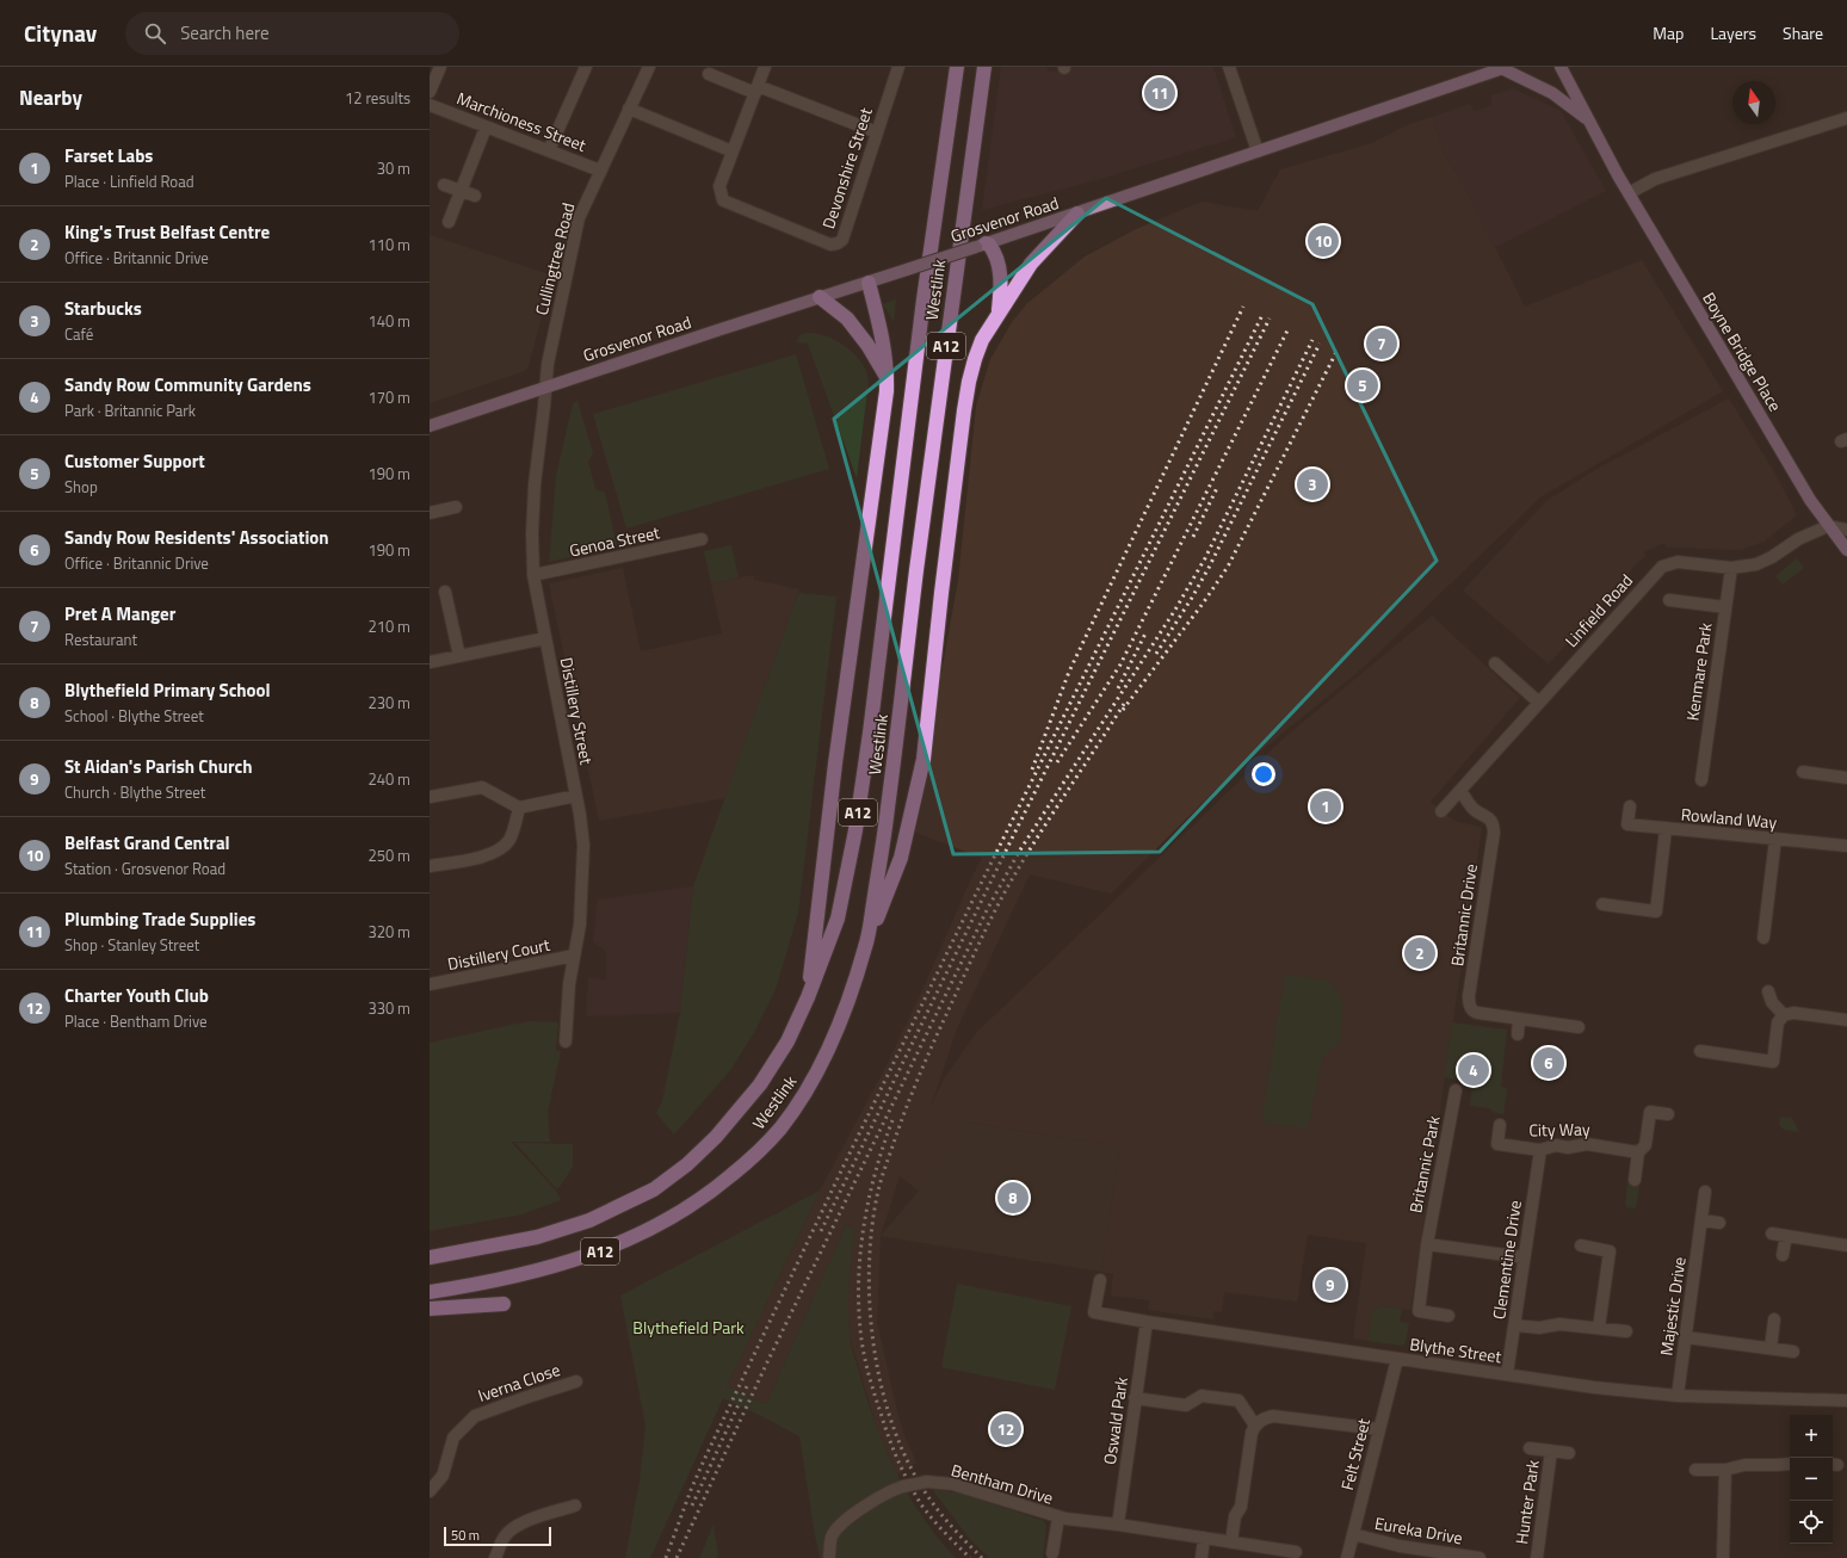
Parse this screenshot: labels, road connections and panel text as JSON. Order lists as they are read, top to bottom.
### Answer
{
  "streets": {
    "highway": ["Westlink", "A12"],
    "main road": ["Grosvenor Road", "Boyne Bridge Place"],
    "street": [
      "Marchioness Street",
      "Devonshire Street",
      "Cullingtree Road",
      "Genoa Street",
      "Linfield Road",
      "Kenmare Park",
      "Distillery Street",
      "Rowland Way",
      "Britannic Drive",
      "Distillery Court",
      "City Way",
      "Britannic Park",
      "Clementine Drive",
      "Majestic Drive",
      "Blythe Street",
      "Iverna Close",
      "Oswald Park",
      "Felt Street",
      "Bentham Drive",
      "Hunter Park",
      "Eureka Drive"
    ]
  },
  "crossings": [
    ["Marchioness Street", "Cullingtree Road"],
    ["Grosvenor Road", "Cullingtree Road"],
    ["Grosvenor Road", "Distillery Street"],
    ["Cullingtree Road", "Distillery Street"],
    ["Boyne Bridge Place", "Linfield Road"],
    ["Genoa Street", "Distillery Street"],
    ["Linfield Road", "Kenmare Park"],
    ["Linfield Road", "Britannic Drive"],
    ["Distillery Street", "Distillery Court"],
    ["City Way", "Clementine Drive"],
    ["Clementine Drive", "Blythe Street"],
    ["Majestic Drive", "Blythe Street"],
    ["Blythe Street", "Oswald Park"],
    ["Blythe Street", "Felt Street"],
    ["Oswald Park", "Bentham Drive"],
    ["Felt Street", "Eureka Drive"]
  ],
  "parks": ["Blythefield Park"],
  "scale_bar": "50 m",
  "north": "top",
  "page": {
    "header": "Citynav",
    "search": "Search here",
    "nav": ["Map", "Layers", "Share"],
    "heading": ["Nearby", "12 results"],
    "pins": [
      "11",
      "10",
      "7",
      "5",
      "3",
      "1",
      "2",
      "6",
      "4",
      "8",
      "9",
      "12"
    ],
    "list": [
      {
        "mark": "1",
        "name": "Farset Labs",
        "note": "Place · Linfield Road",
        "value": "30 m"
      },
      {
        "mark": "2",
        "name": "King's Trust Belfast Centre",
        "note": "Office · Britannic Drive",
        "value": "110 m"
      },
      {
        "mark": "3",
        "name": "Starbucks",
        "note": "Café",
        "value": "140 m"
      },
      {
        "mark": "4",
        "name": "Sandy Row Community Gardens",
        "note": "Park · Britannic Park",
        "value": "170 m"
      },
      {
        "mark": "5",
        "name": "Customer Support",
        "note": "Shop",
        "value": "190 m"
      },
      {
        "mark": "6",
        "name": "Sandy Row Residents' Association",
        "note": "Office · Britannic Drive",
        "value": "190 m"
      },
      {
        "mark": "7",
        "name": "Pret A Manger",
        "note": "Restaurant",
        "value": "210 m"
      },
      {
        "mark": "8",
        "name": "Blythefield Primary School",
        "note": "School · Blythe Street",
        "value": "230 m"
      },
      {
        "mark": "9",
        "name": "St Aidan's Parish Church",
        "note": "Church · Blythe Street",
        "value": "240 m"
      },
      {
        "mark": "10",
        "name": "Belfast Grand Central",
        "note": "Station · Grosvenor Road",
        "value": "250 m"
      },
      {
        "mark": "11",
        "name": "Plumbing Trade Supplies",
        "note": "Shop · Stanley Street",
        "value": "320 m"
      },
      {
        "mark": "12",
        "name": "Charter Youth Club",
        "note": "Place · Bentham Drive",
        "value": "330 m"
      }
    ],
    "map_buttons": ["+", "−"],
    "scale": "50 m"
  }
}
